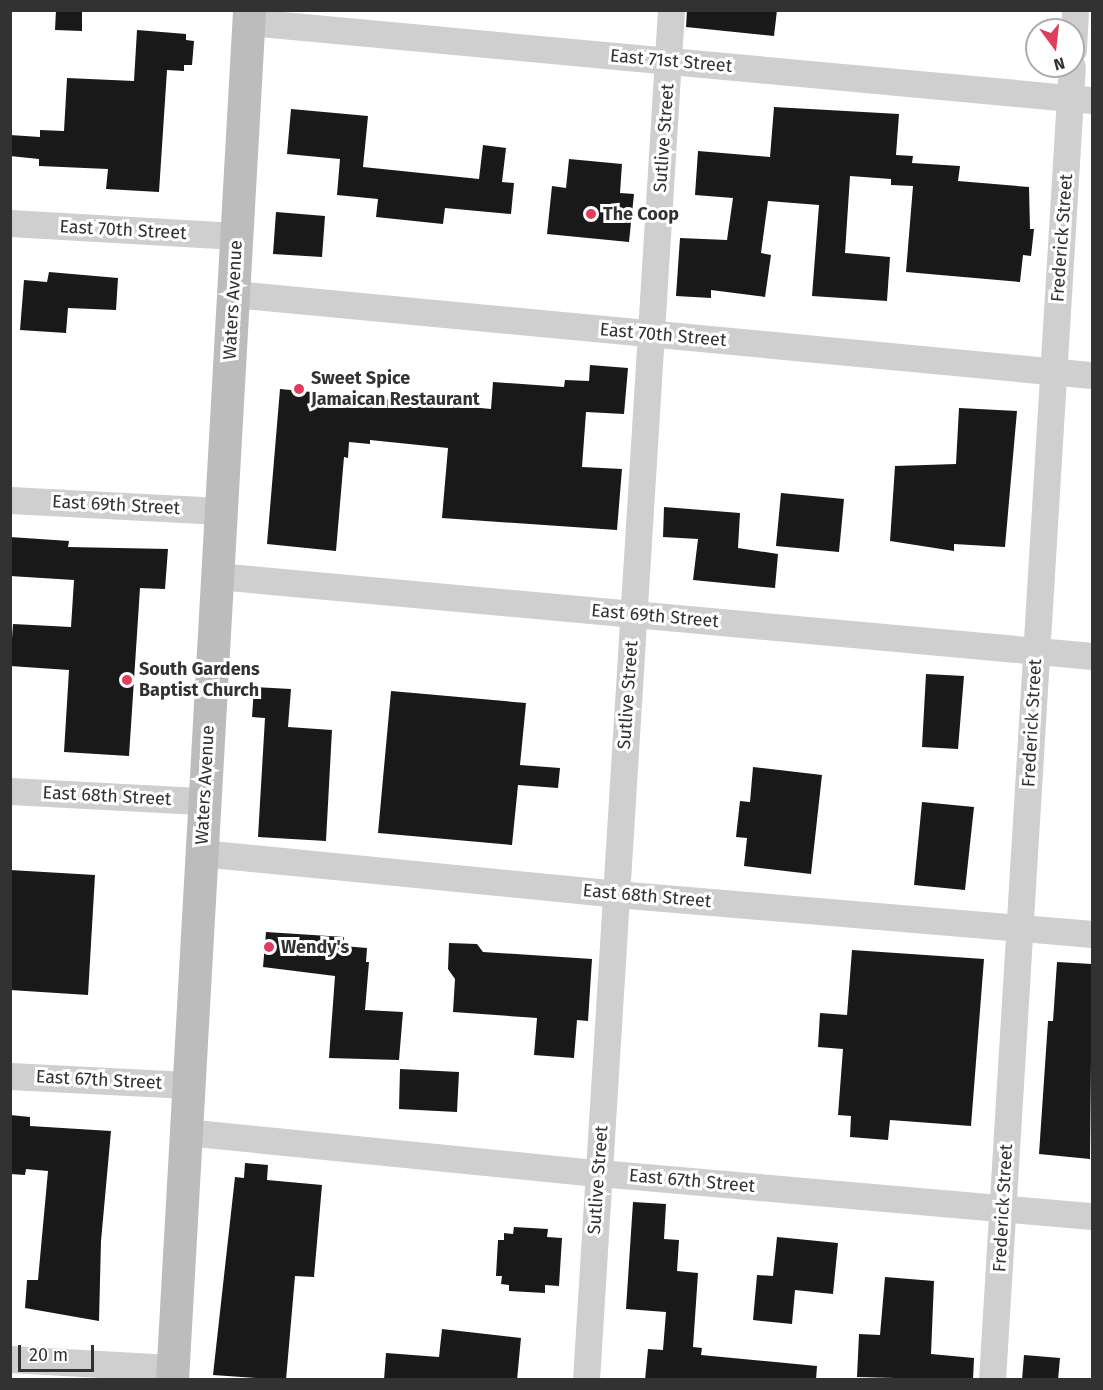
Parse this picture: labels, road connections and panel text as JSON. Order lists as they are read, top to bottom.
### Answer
{
  "streets": {
    "main road": ["Waters Avenue"],
    "street": [
      "East 71st Street",
      "Sutlive Street",
      "East 70th Street",
      "Frederick Street",
      "East 69th Street",
      "East 68th Street",
      "East 67th Street"
    ]
  },
  "crossings": [
    ["East 71st Street", "Sutlive Street"],
    ["East 71st Street", "Frederick Street"],
    ["East 71st Street", "Waters Avenue"],
    ["Sutlive Street", "East 70th Street"],
    ["Sutlive Street", "East 69th Street"],
    ["Sutlive Street", "East 68th Street"],
    ["Sutlive Street", "East 67th Street"],
    ["East 70th Street", "Frederick Street"],
    ["East 70th Street", "Waters Avenue"],
    ["Frederick Street", "East 69th Street"],
    ["Frederick Street", "East 68th Street"],
    ["Frederick Street", "East 67th Street"],
    ["Waters Avenue", "East 69th Street"],
    ["Waters Avenue", "East 68th Street"],
    ["Waters Avenue", "East 67th Street"]
  ],
  "places": [
    "The Coop",
    "Sweet Spice Jamaican Restaurant",
    "South Gardens Baptist Church",
    "Wendy's"
  ],
  "scale_bar": "20 m",
  "north": "bottom"
}
